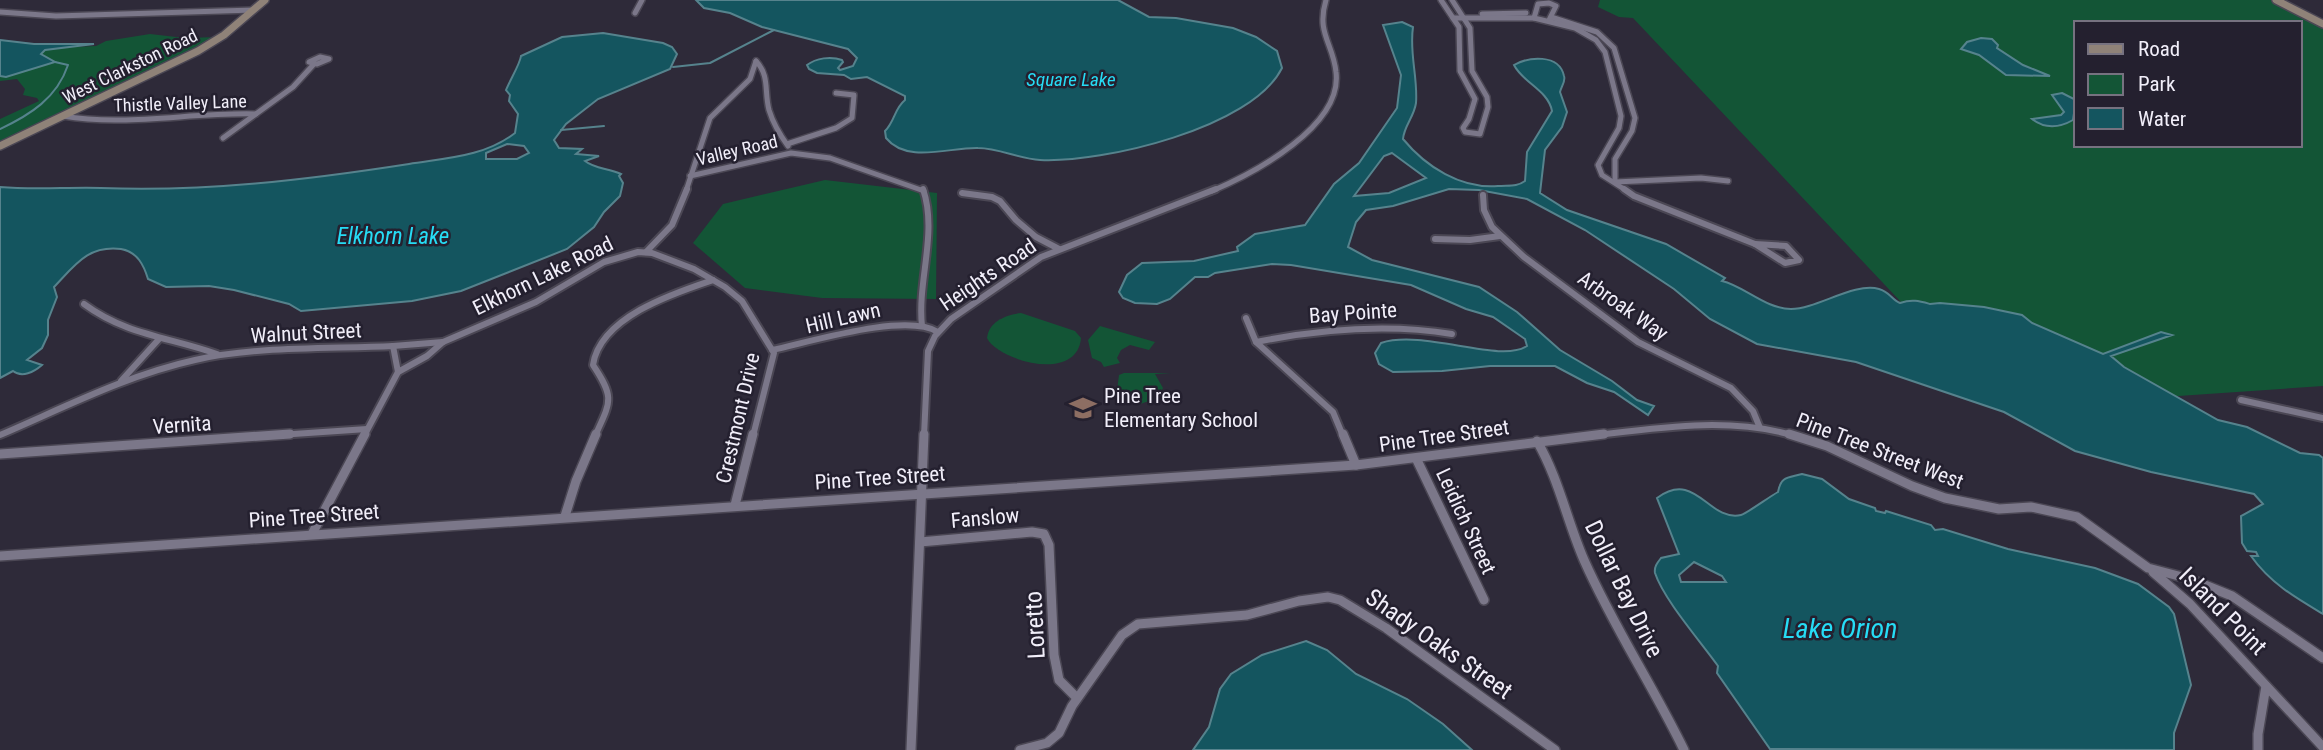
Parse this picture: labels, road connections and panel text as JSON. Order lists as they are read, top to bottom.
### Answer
{
  "streets": {
    "main road": ["West Clarkston Road"],
    "street": [
      "Thistle Valley Lane",
      "Valley Road",
      "Heights Road",
      "Elkhorn Lake Road",
      "Arbroak Way",
      "Bay Pointe",
      "Hill Lawn",
      "Walnut Street",
      "Crestmont Drive",
      "Vernita",
      "Pine Tree Street",
      "Pine Tree Street West",
      "Fanslow",
      "Leidich Street",
      "Dollar Bay Drive",
      "Island Point",
      "Loretto",
      "Shady Oaks Street"
    ]
  },
  "crossings": [
    ["West Clarkston Road", "Thistle Valley Lane"],
    ["Valley Road", "Elkhorn Lake Road"],
    ["Heights Road", "Pine Tree Street"],
    ["Heights Road", "Fanslow"],
    ["Elkhorn Lake Road", "Walnut Street"],
    ["Elkhorn Lake Road", "Crestmont Drive"],
    ["Arbroak Way", "Pine Tree Street"],
    ["Arbroak Way", "Pine Tree Street West"],
    ["Hill Lawn", "Crestmont Drive"],
    ["Crestmont Drive", "Pine Tree Street"],
    ["Pine Tree Street", "Pine Tree Street West"],
    ["Pine Tree Street", "Leidich Street"],
    ["Pine Tree Street", "Dollar Bay Drive"],
    ["Pine Tree Street West", "Island Point"],
    ["Fanslow", "Loretto"],
    ["Loretto", "Shady Oaks Street"]
  ],
  "water": ["Square Lake", "Elkhorn Lake", "Lake Orion"],
  "places": {
    "school or university": ["Pine Tree Elementary School"]
  },
  "legend": ["Road", "Park", "Water"]
}
